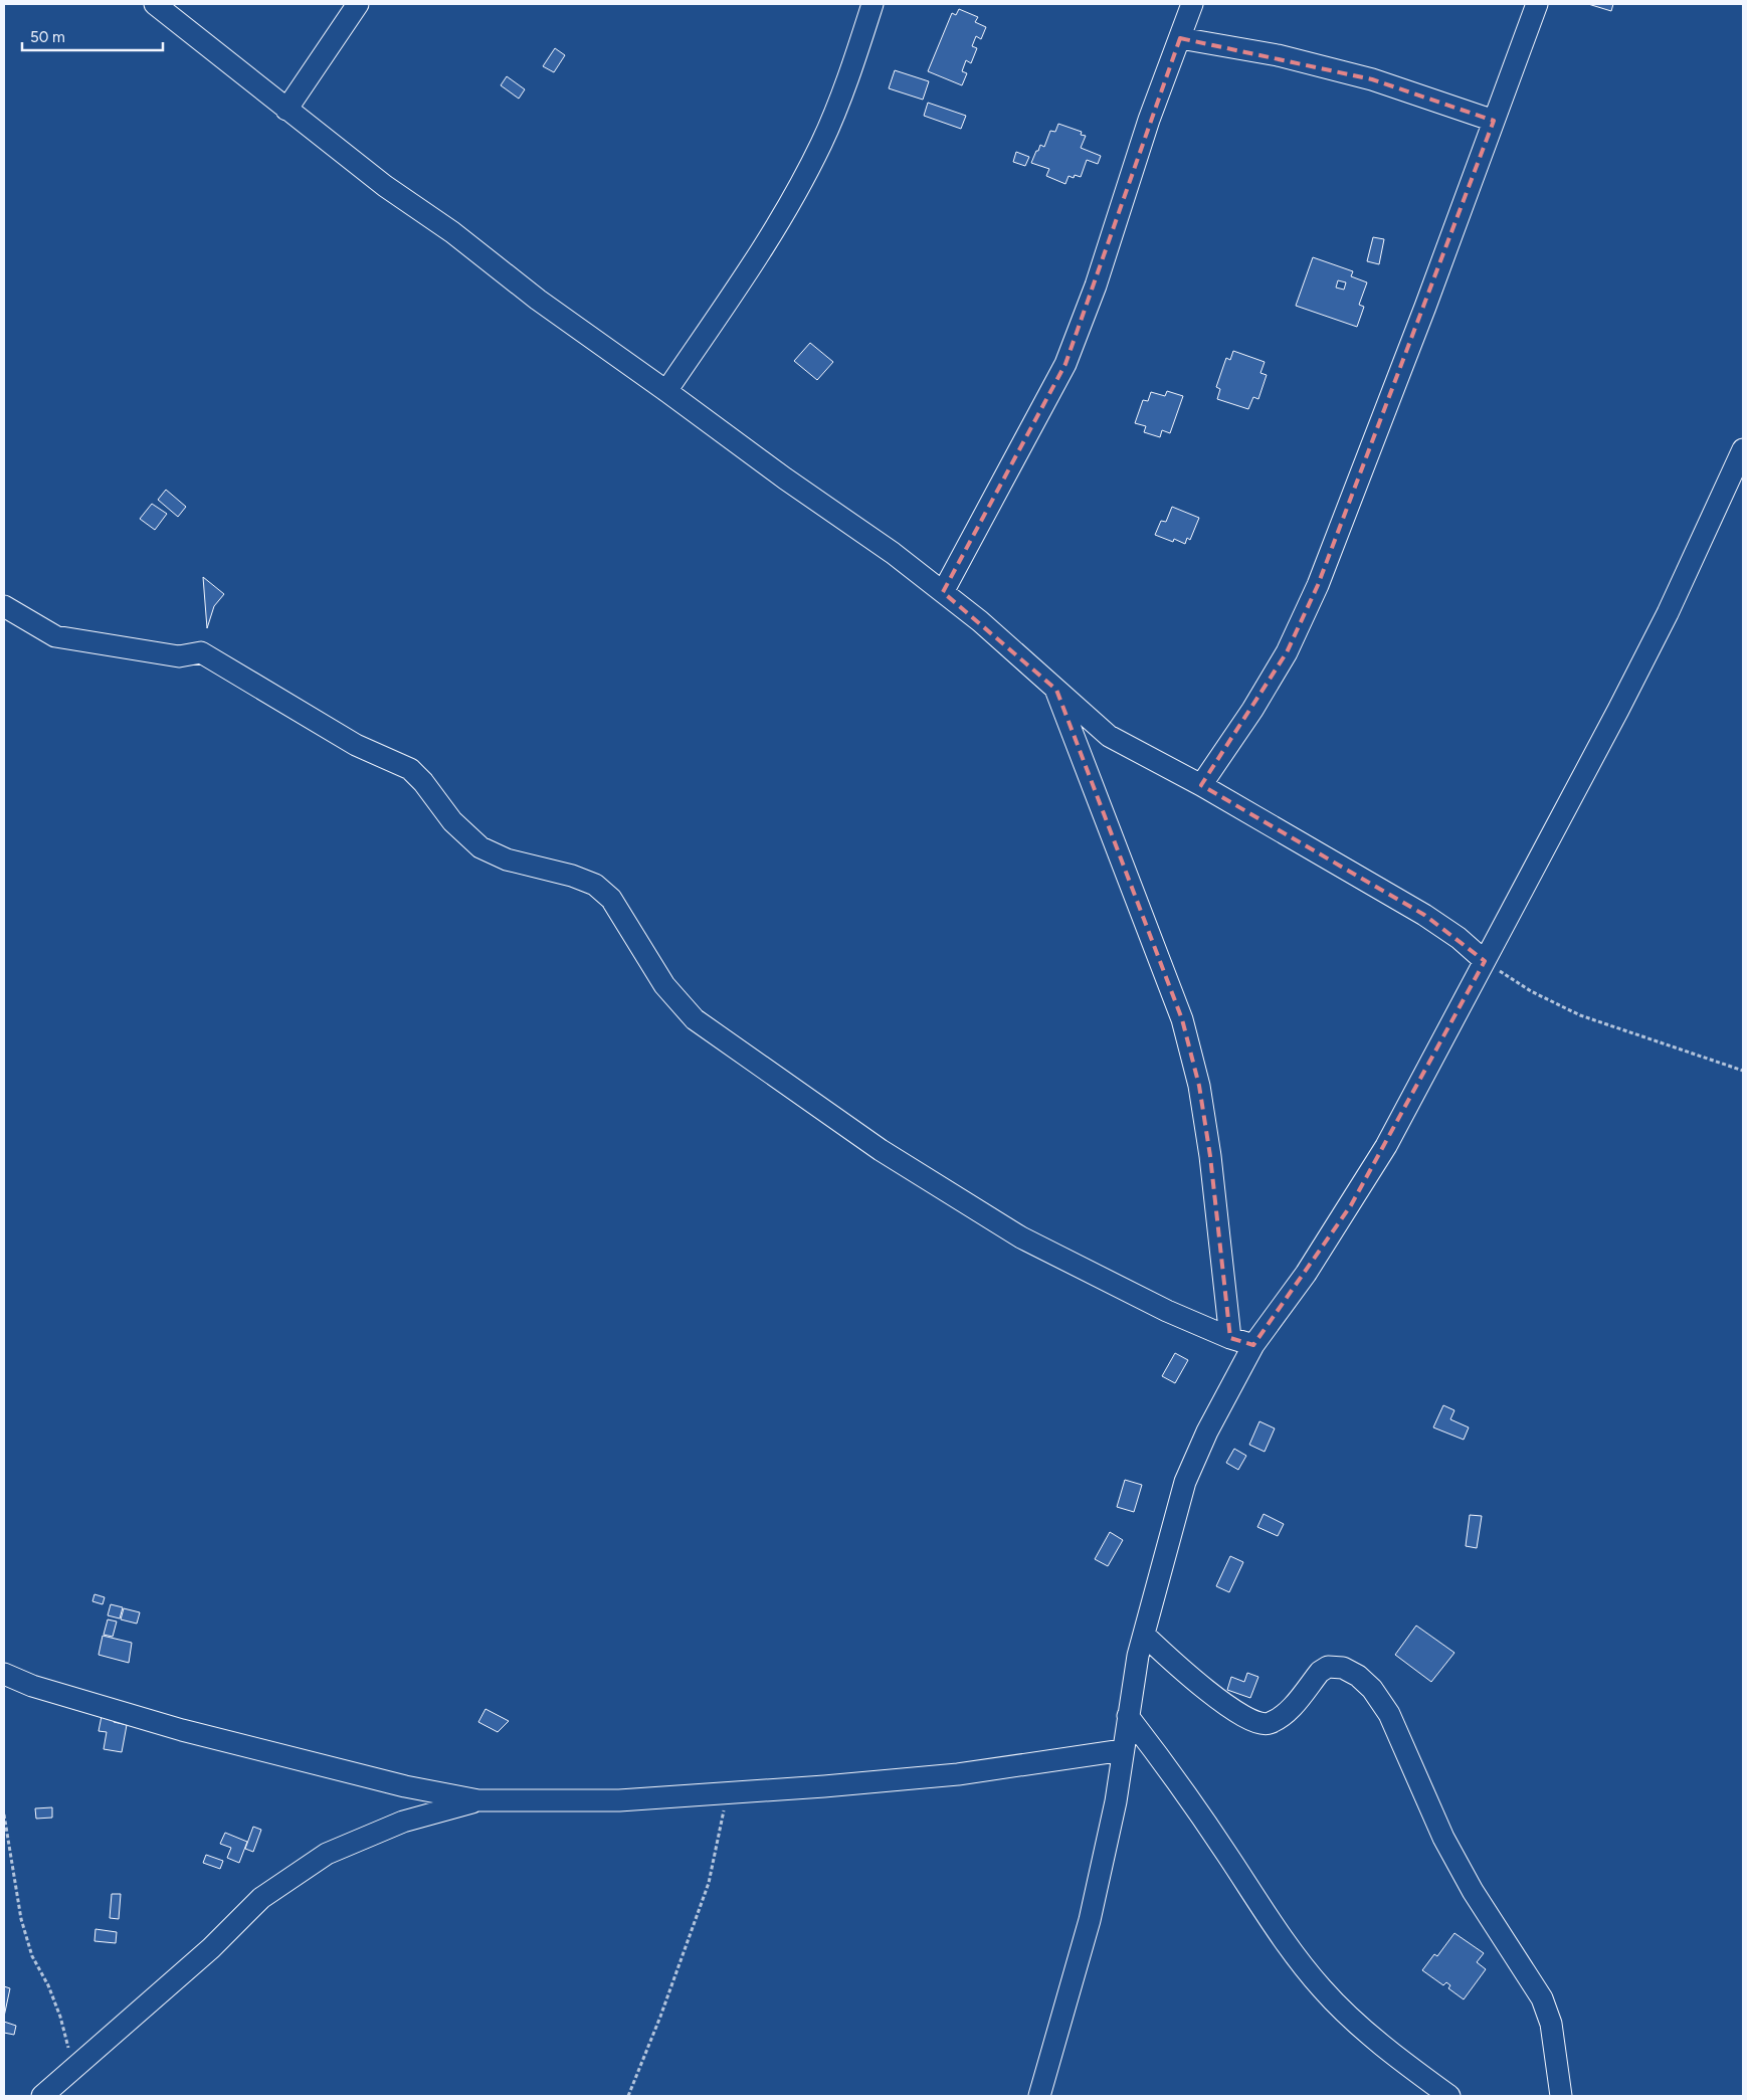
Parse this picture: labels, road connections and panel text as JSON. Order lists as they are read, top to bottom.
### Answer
{
  "scale_bar": "50 m"
}
